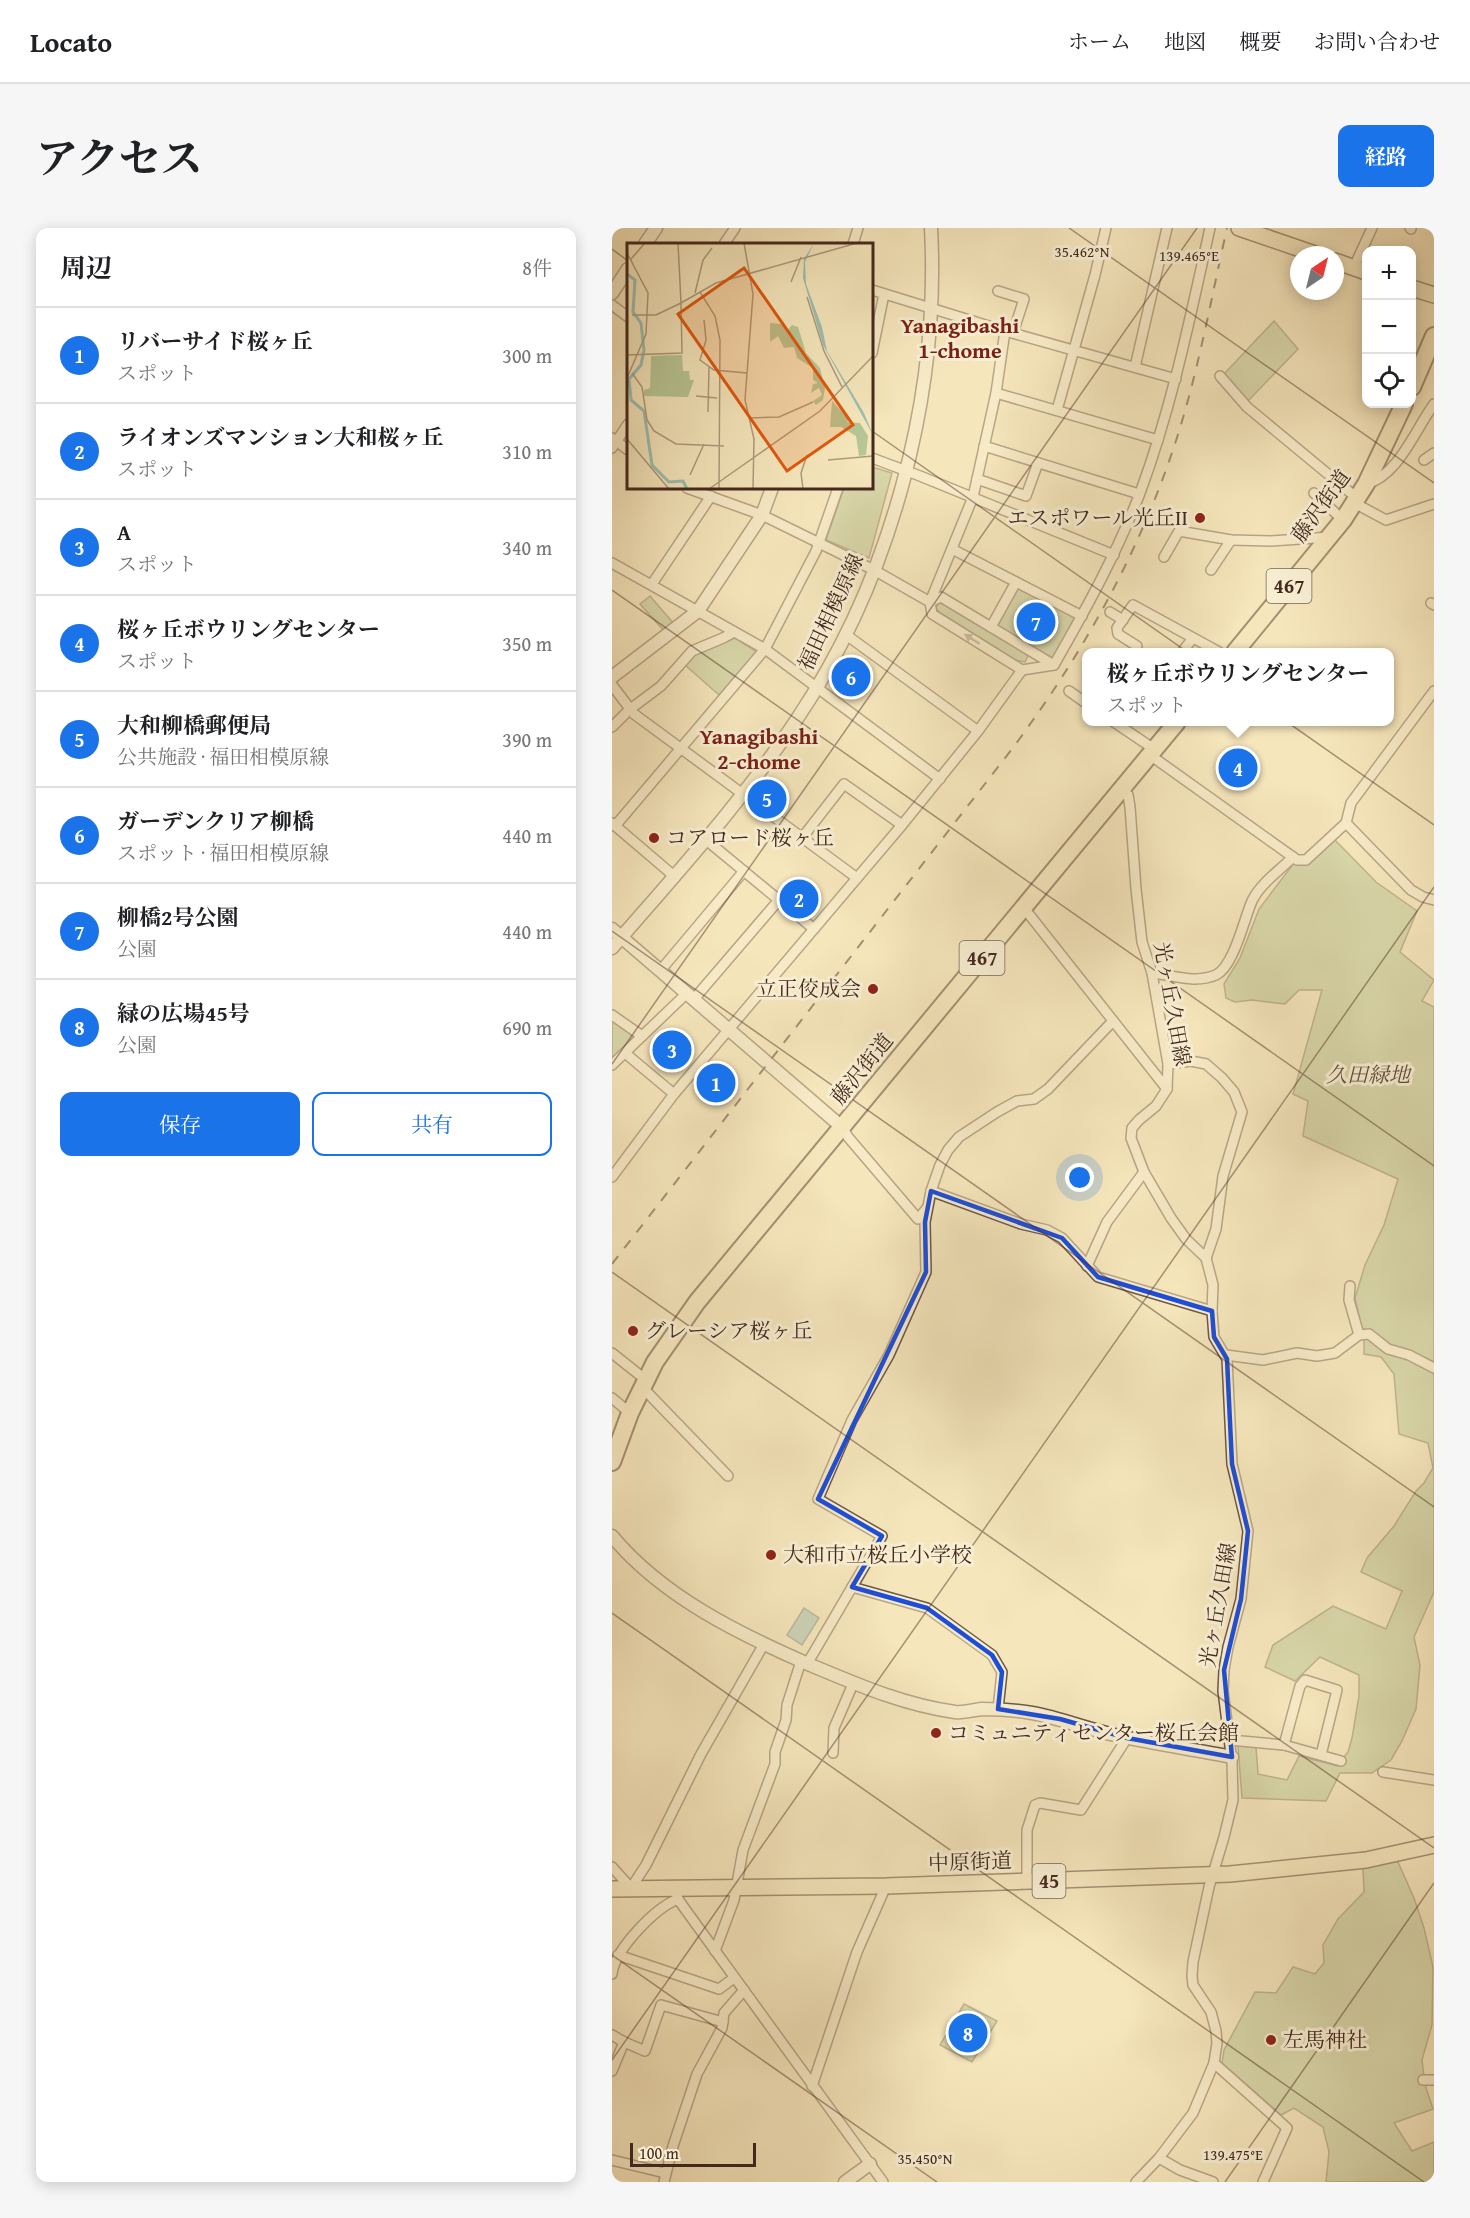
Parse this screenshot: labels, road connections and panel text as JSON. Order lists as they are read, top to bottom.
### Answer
{
  "streets": {
    "highway": ["藤沢街道", "467"],
    "main road": ["中原街道", "45"],
    "street": ["福田相模原線", "光ヶ丘久田線"]
  },
  "crossings": [
    ["藤沢街道", "光ヶ丘久田線"],
    ["光ヶ丘久田線", "中原街道"]
  ],
  "districts": ["Yanagibashi 1-chome", "Yanagibashi 2-chome"],
  "parks": ["久田緑地"],
  "places": [
    "エスポワール光丘Ⅱ",
    "コアロード桜ヶ丘",
    "立正佼成会",
    "グレーシア桜ヶ丘",
    "大和市立桜丘小学校",
    "コミュニティセンター桜丘会館",
    "左馬神社"
  ],
  "scale_bar": "100 m",
  "north": "top right",
  "page": {
    "header": "Locato",
    "nav": [
      "ホーム",
      "地図",
      "概要",
      "お問い合わせ"
    ],
    "title": "アクセス",
    "buttons": [
      "経路",
      ["保存", "共有"]
    ],
    "heading": ["周辺", "8件"],
    "map_buttons": ["+", "−"],
    "list": [
      {
        "mark": "1",
        "name": "リバーサイド桜ヶ丘",
        "note": "スポット",
        "value": "300 m"
      },
      {
        "mark": "2",
        "name": "ライオンズマンション大和桜ヶ丘",
        "note": "スポット",
        "value": "310 m"
      },
      {
        "mark": "3",
        "name": "A",
        "note": "スポット",
        "value": "340 m"
      },
      {
        "mark": "4",
        "name": "桜ヶ丘ボウリングセンター",
        "note": "スポット",
        "value": "350 m"
      },
      {
        "mark": "5",
        "name": "大和柳橋郵便局",
        "note": "公共施設 · 福田相模原線",
        "value": "390 m"
      },
      {
        "mark": "6",
        "name": "ガーデンクリア柳橋",
        "note": "スポット · 福田相模原線",
        "value": "440 m"
      },
      {
        "mark": "7",
        "name": "柳橋2号公園",
        "note": "公園",
        "value": "440 m"
      },
      {
        "mark": "8",
        "name": "緑の広場45号",
        "note": "公園",
        "value": "690 m"
      }
    ],
    "pins": [
      "7",
      "6",
      "4",
      "5",
      "2",
      "3",
      "1",
      "8"
    ],
    "popup": ["桜ヶ丘ボウリングセンター", "スポット"],
    "scale": "100 m"
  },
  "coordinates": [
    "35.462°N",
    "139.465°E",
    "139.475°E",
    "35.450°N"
  ]
}
